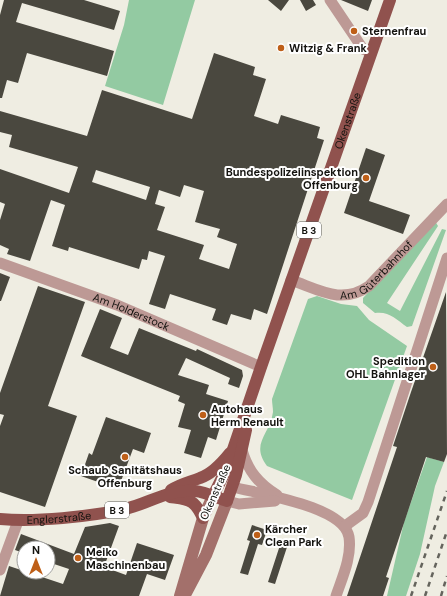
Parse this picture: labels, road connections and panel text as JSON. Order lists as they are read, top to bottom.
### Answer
{
  "streets": {
    "main road": ["Okenstraße", "B 3", "Englerstraße"],
    "street": ["Am Güterbahnhof", "Am Holderstock"]
  },
  "crossings": [
    ["Okenstraße", "B 3"],
    ["Okenstraße", "Am Güterbahnhof"],
    ["Okenstraße", "Am Holderstock"],
    ["Okenstraße", "Englerstraße"]
  ],
  "places": [
    "Sternenfrau",
    "Witzig & Frank",
    "Bundespolizeiinspektion Offenburg",
    "Spedition OHL Bahnlager",
    "Autohaus Herm Renault",
    "Schaub Sanitätshaus Offenburg",
    "Kärcher Clean Park",
    "Meiko Maschinenbau"
  ],
  "north": "top"
}
